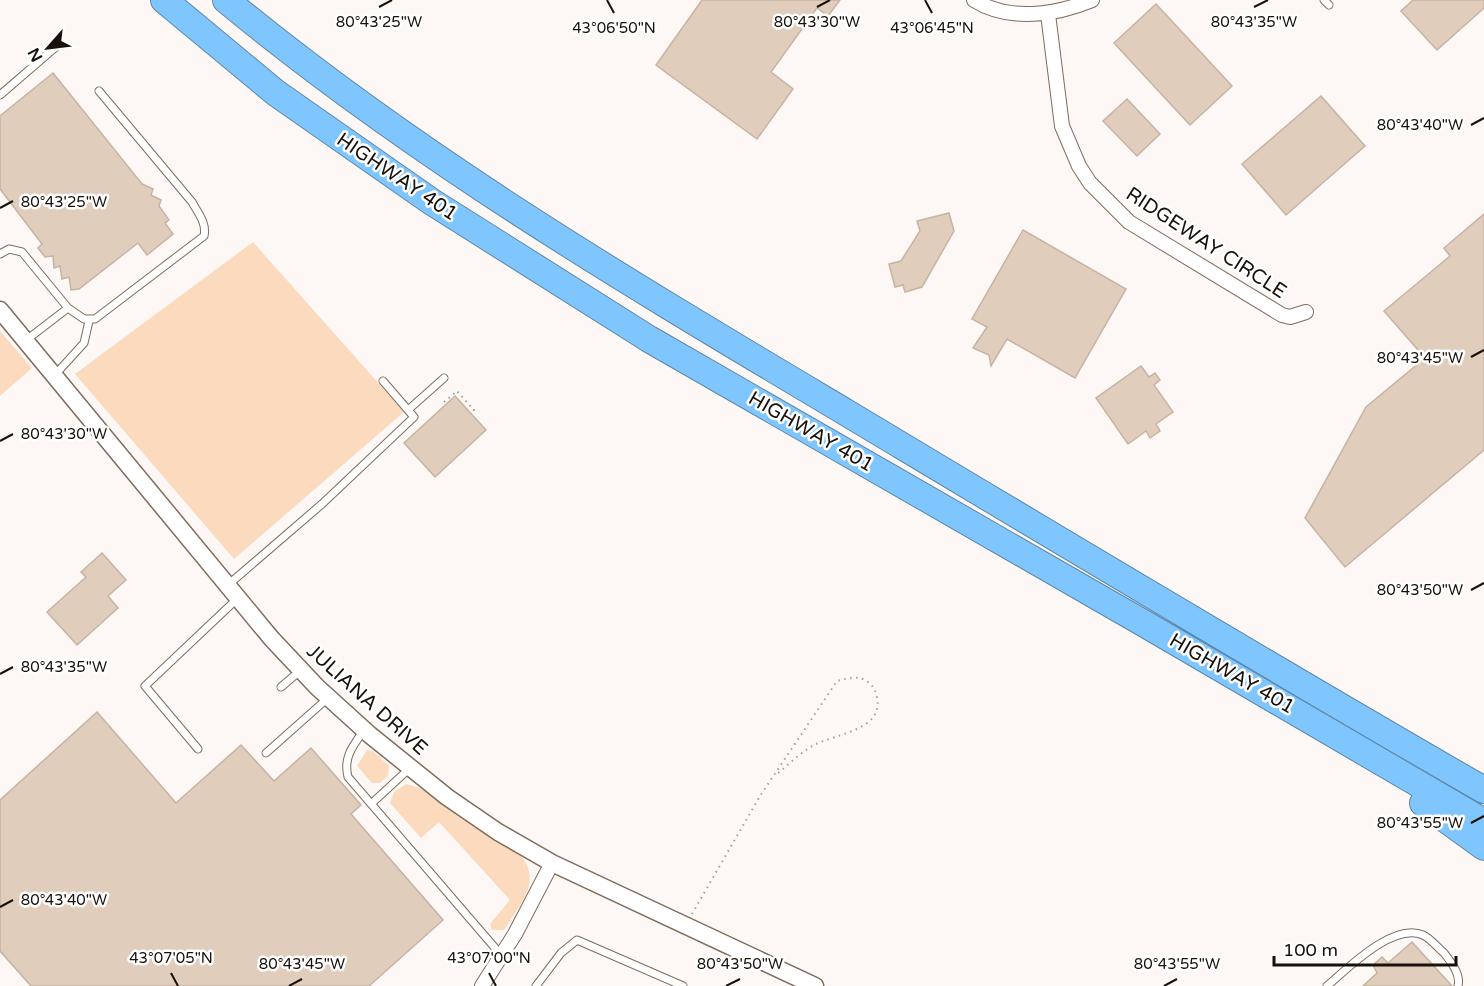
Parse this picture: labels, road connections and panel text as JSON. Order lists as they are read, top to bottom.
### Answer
{
  "streets": {
    "highway": ["HIGHWAY 401"],
    "street": ["RIDGEWAY CIRCLE", "JULIANA DRIVE"]
  },
  "scale_bar": "100 m",
  "north": "bottom left",
  "coordinates": [
    "80°43'30\"W",
    "80°43'25\"W",
    "80°43'35\"W",
    "43°06'50\"N",
    "43°06'45\"N",
    "80°43'40\"W",
    "80°43'45\"W",
    "80°43'50\"W",
    "80°43'55\"W",
    "43°07'05\"N",
    "43°07'00\"N"
  ]
}
